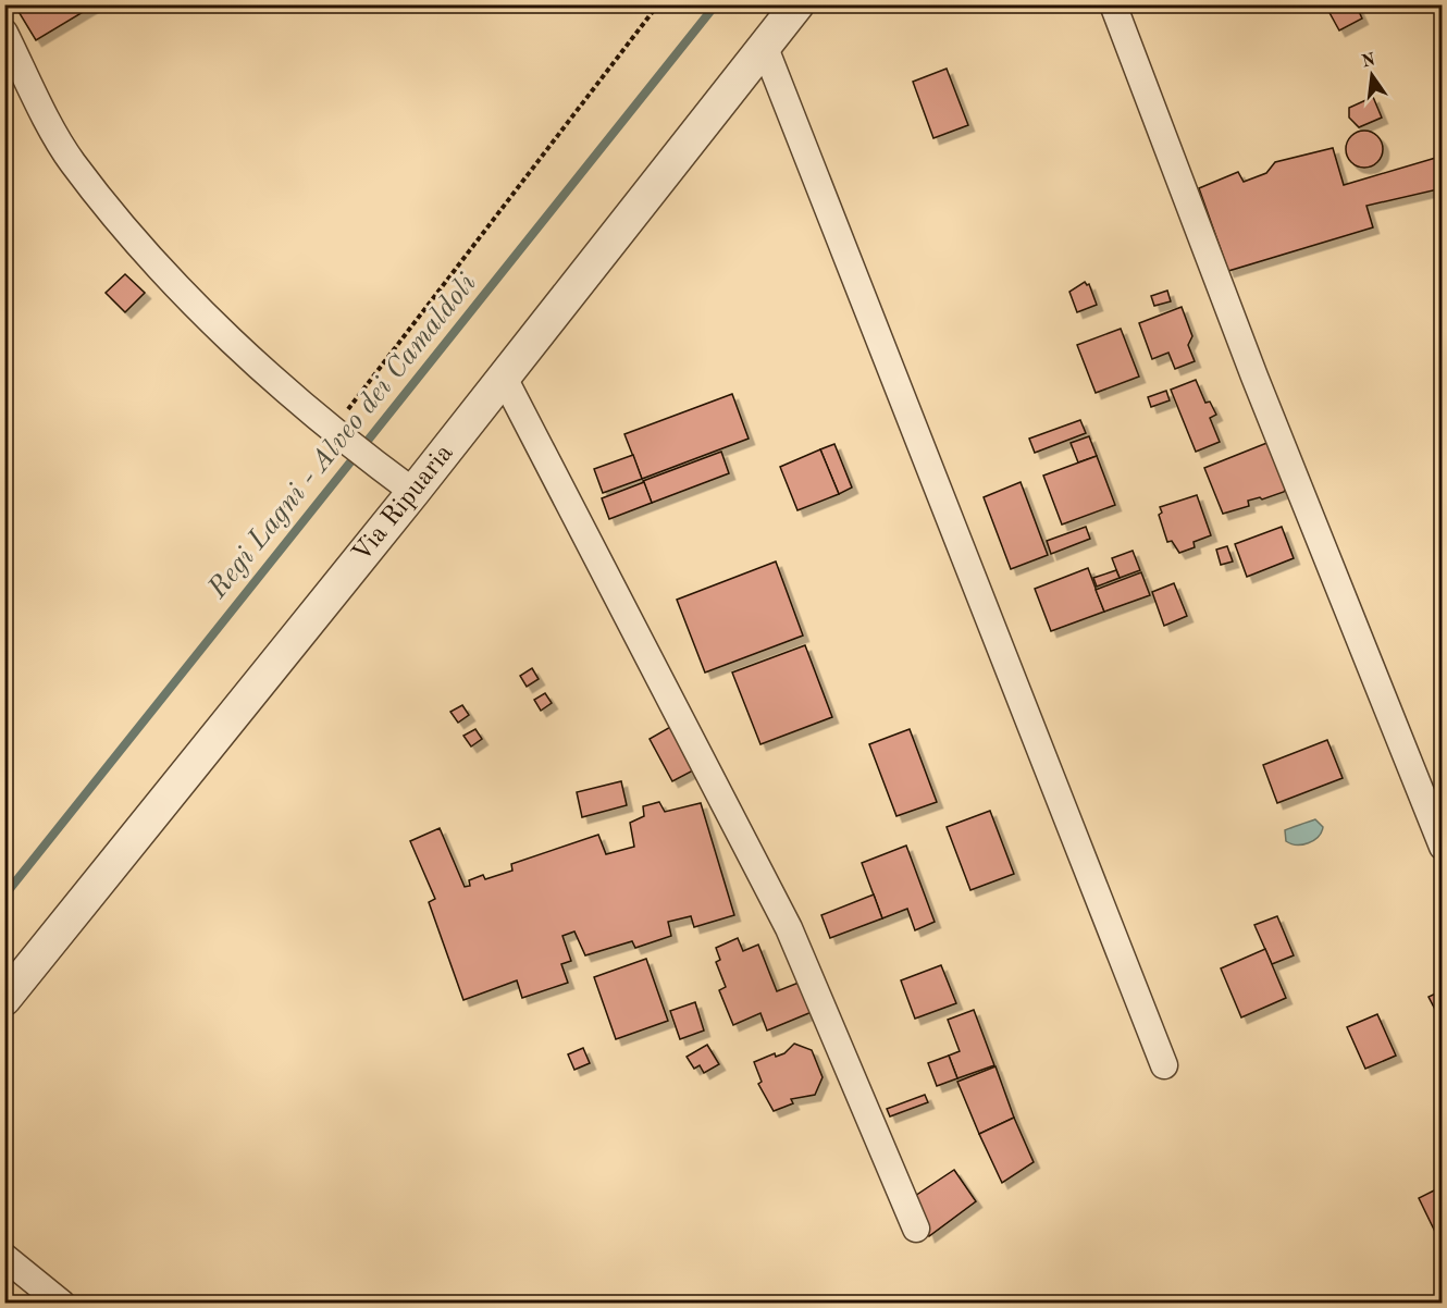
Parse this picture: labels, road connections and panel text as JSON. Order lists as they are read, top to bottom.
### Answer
{
  "streets": {
    "street": ["Via Ripuaria"]
  },
  "water": ["Regi Lagni - Alveo dei Camaldoli"],
  "north": "top"
}
